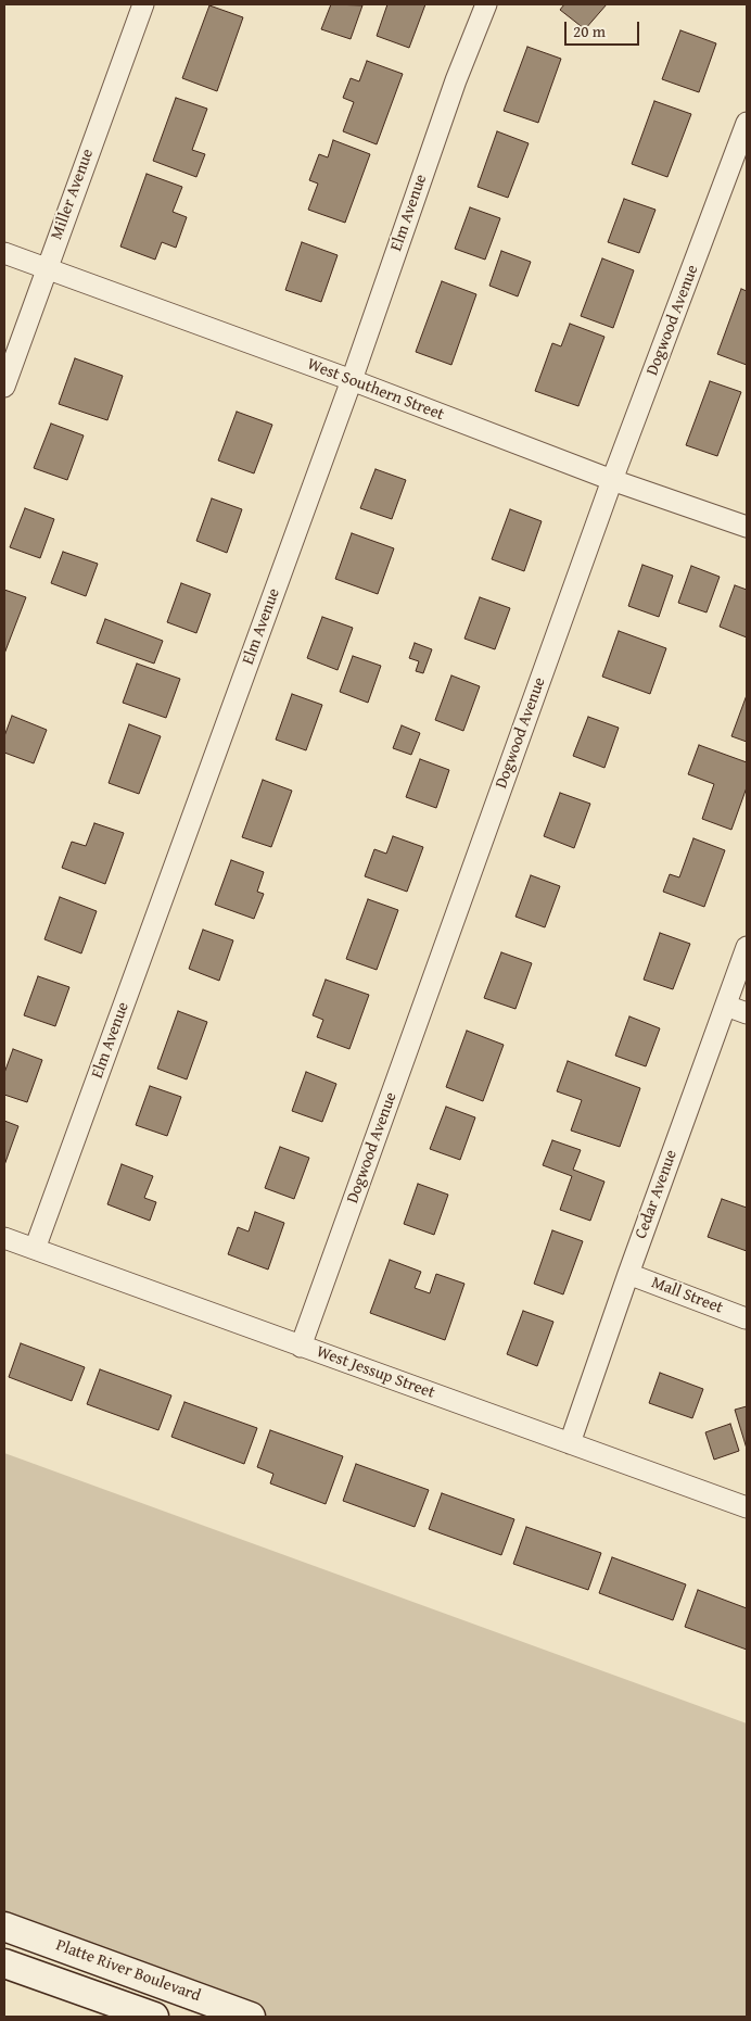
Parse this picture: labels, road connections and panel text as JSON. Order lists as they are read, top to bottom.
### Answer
{
  "streets": {
    "street": [
      "Miller Avenue",
      "Elm Avenue",
      "Dogwood Avenue",
      "West Southern Street",
      "Cedar Avenue",
      "Mall Street",
      "West Jessup Street",
      "Platte River Boulevard"
    ]
  },
  "crossings": [
    ["Miller Avenue", "West Southern Street"],
    ["Elm Avenue", "West Southern Street"],
    ["Elm Avenue", "West Jessup Street"],
    ["Dogwood Avenue", "West Southern Street"],
    ["Dogwood Avenue", "West Jessup Street"],
    ["Cedar Avenue", "Mall Street"],
    ["Cedar Avenue", "West Jessup Street"]
  ],
  "scale_bar": "20 m"
}
